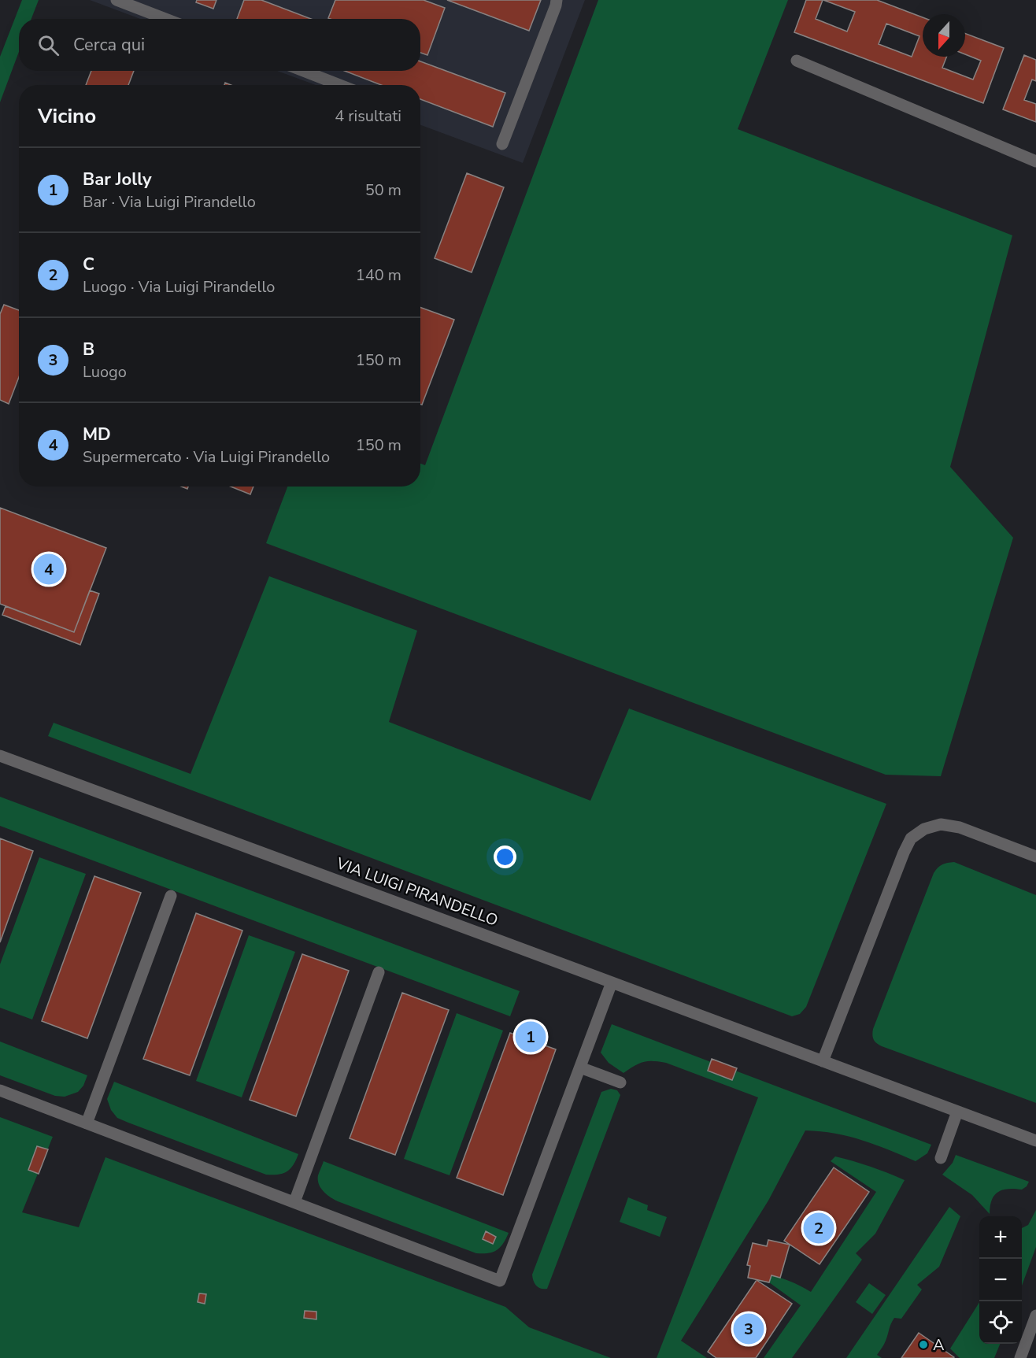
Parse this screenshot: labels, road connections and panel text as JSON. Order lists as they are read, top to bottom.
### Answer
{
  "streets": {
    "street": ["VIA LUIGI PIRANDELLO"]
  },
  "places": ["A"],
  "north": "bottom",
  "page": {
    "search": "Cerca qui",
    "heading": ["Vicino", "4 risultati"],
    "list": [
      {
        "mark": "1",
        "name": "Bar Jolly",
        "note": "Bar · Via Luigi Pirandello",
        "value": "50 m"
      },
      {
        "mark": "2",
        "name": "C",
        "note": "Luogo · Via Luigi Pirandello",
        "value": "140 m"
      },
      {
        "mark": "3",
        "name": "B",
        "note": "Luogo",
        "value": "150 m"
      },
      {
        "mark": "4",
        "name": "MD",
        "note": "Supermercato · Via Luigi Pirandello",
        "value": "150 m"
      }
    ],
    "pins": [
      "4",
      "1",
      "2",
      "3"
    ],
    "map_buttons": ["+", "−"]
  }
}
